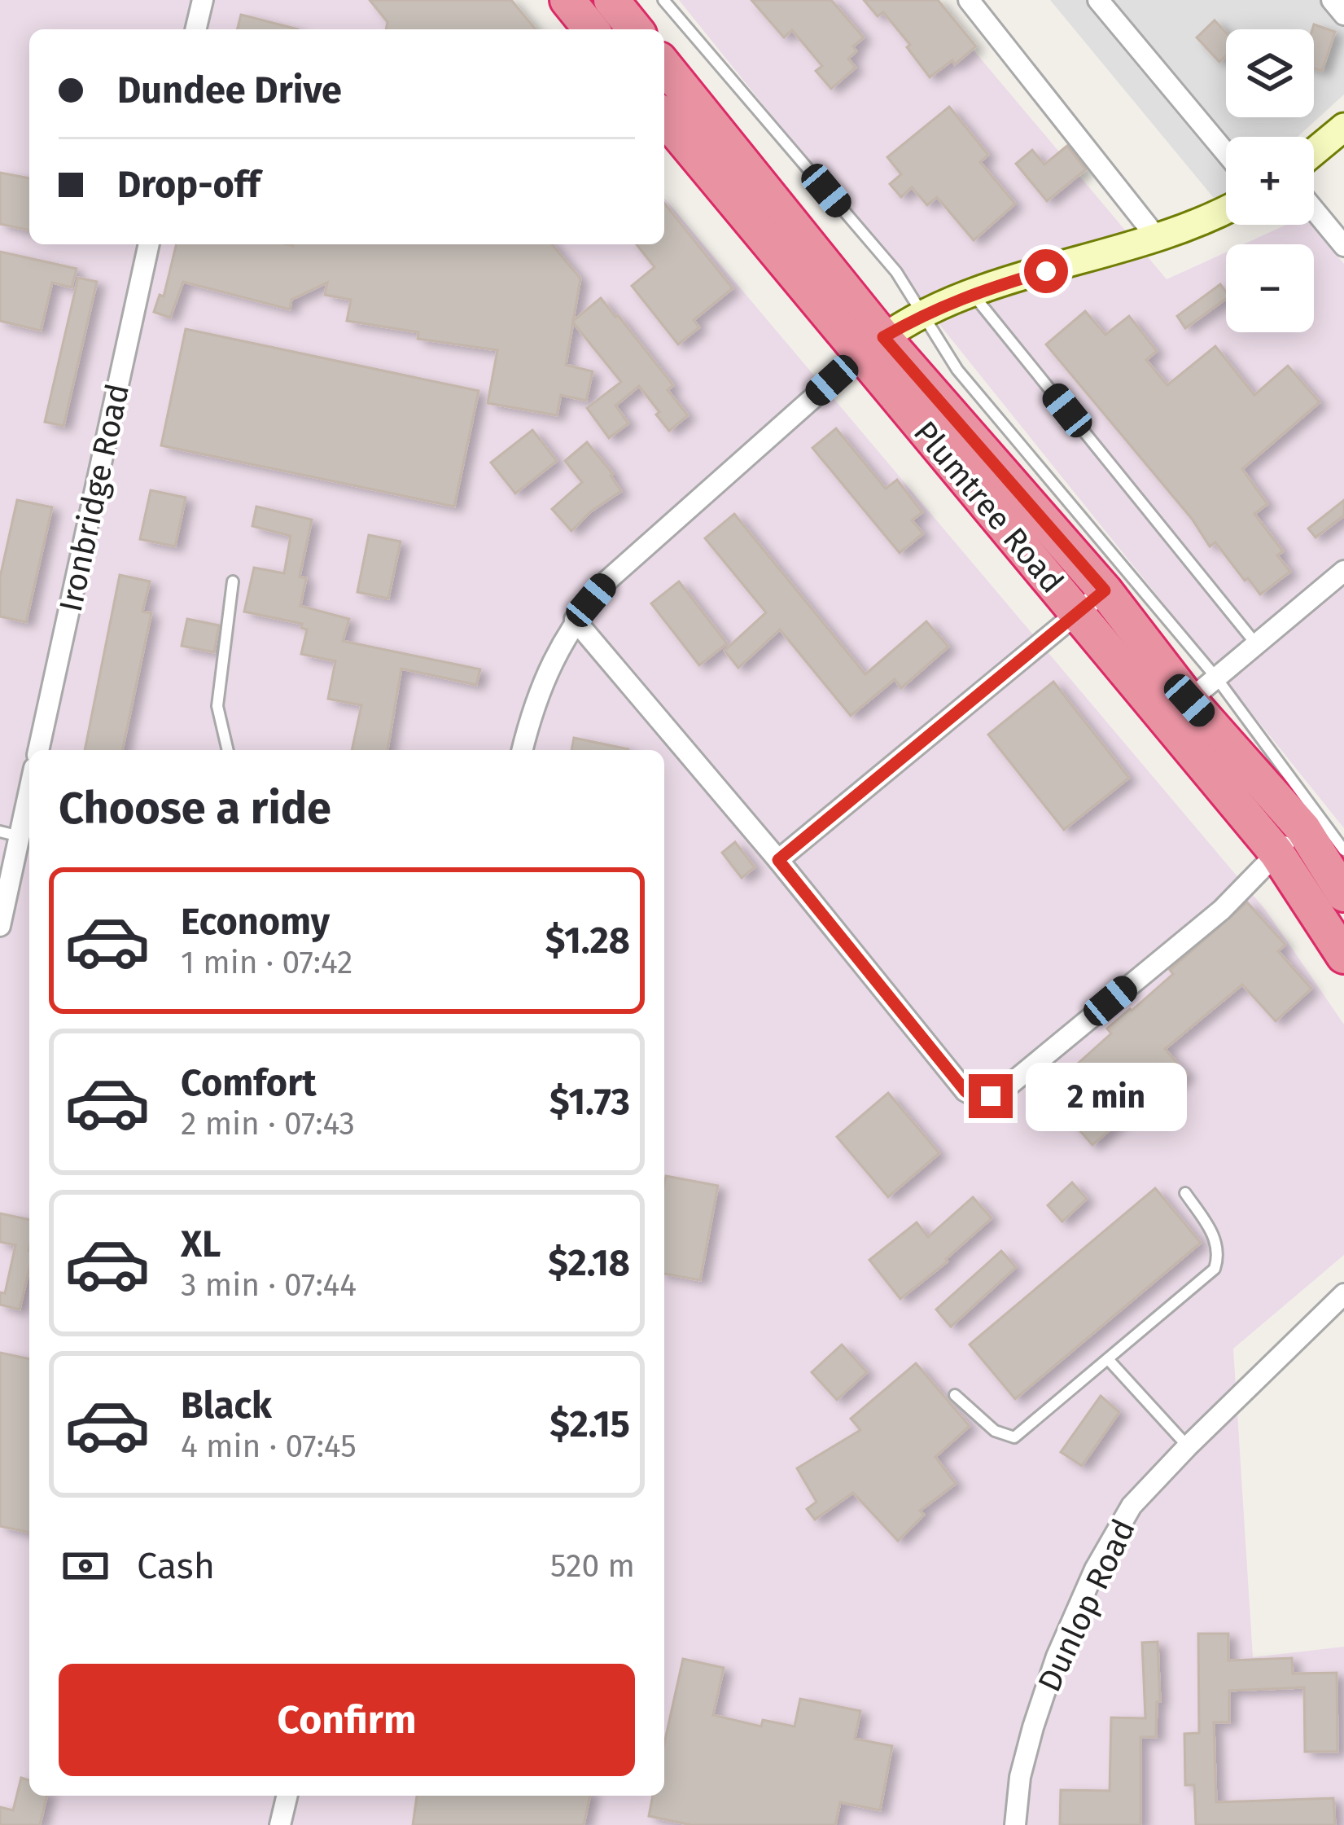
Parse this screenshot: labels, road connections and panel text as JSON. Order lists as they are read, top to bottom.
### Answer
{
  "streets": {
    "highway": ["Plumtree Road"],
    "street": ["Ironbridge Road", "Dunlop Road"]
  },
  "page": {
    "map_buttons": ["+", "−"],
    "banner": ["Dundee Drive", "Drop-off"],
    "heading": "Choose a ride",
    "list": [
      {
        "name": "Economy",
        "note": "1 min · 07:42",
        "value": "$1.28"
      },
      {
        "name": "Comfort",
        "note": "2 min · 07:43",
        "value": "$1.73"
      },
      {
        "name": "XL",
        "note": "3 min · 07:44",
        "value": "$2.18"
      },
      {
        "name": "Black",
        "note": "4 min · 07:45",
        "value": "$2.15"
      }
    ],
    "bubble": "2 min",
    "pay": ["Cash", "520 m"],
    "buttons": "Confirm"
  }
}
